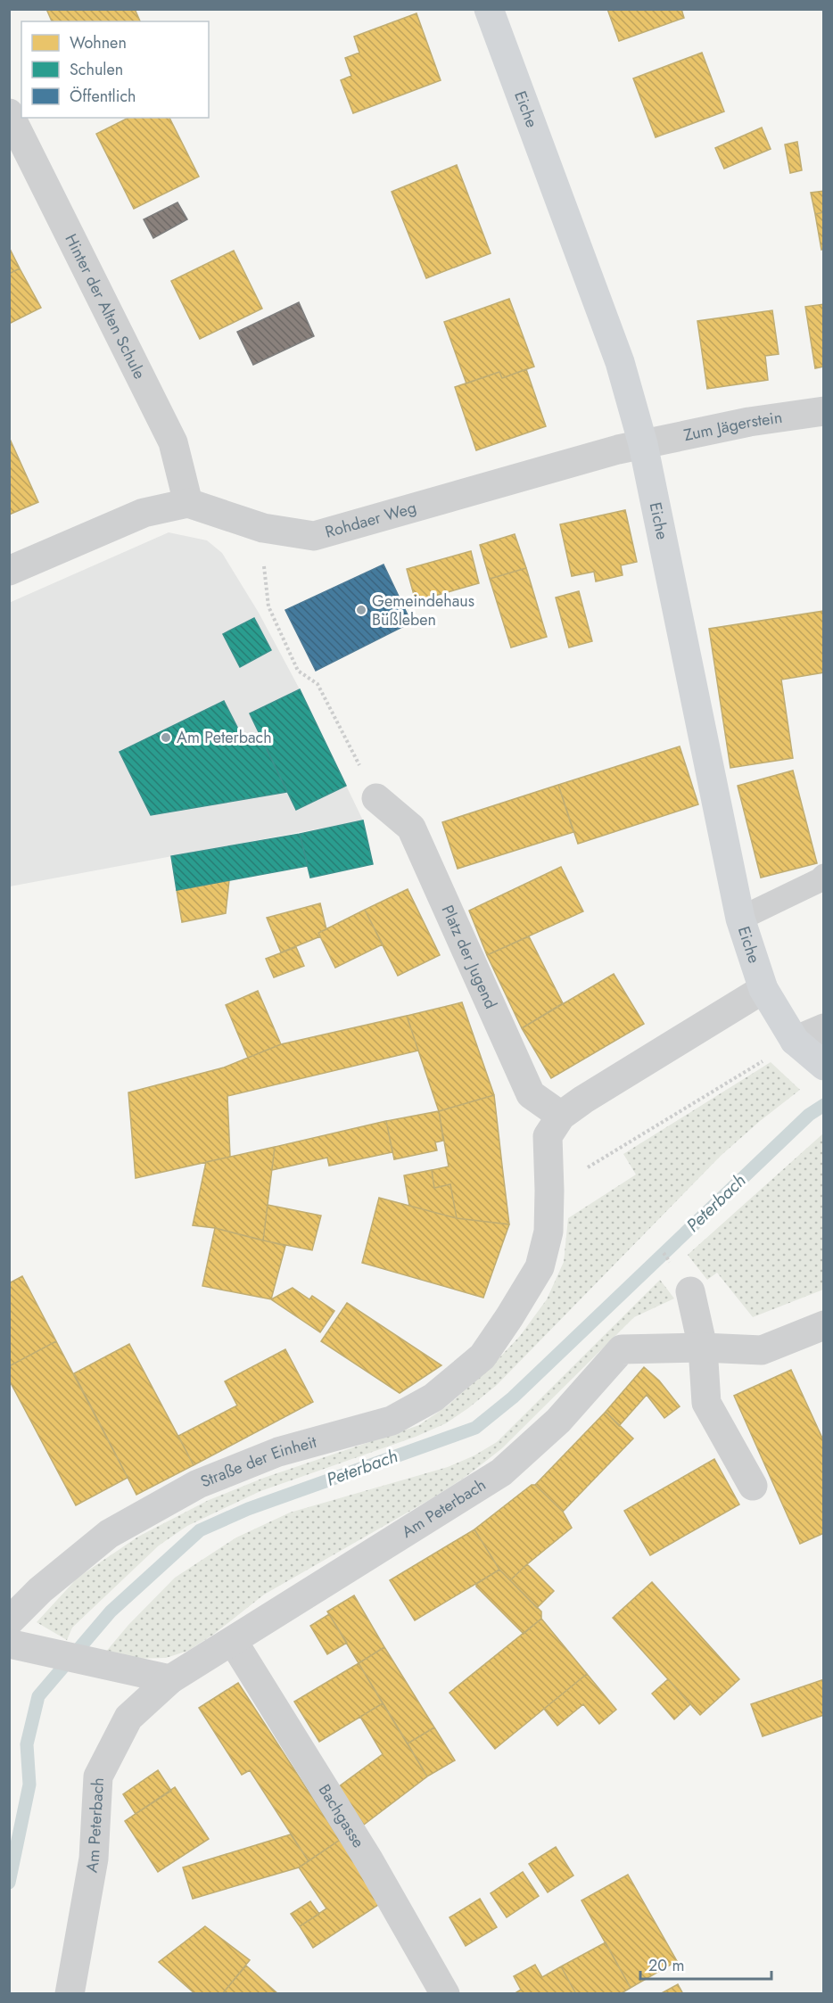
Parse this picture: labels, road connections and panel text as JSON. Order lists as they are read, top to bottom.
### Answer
{
  "streets": {
    "street": [
      "Eiche",
      "Hinter der Alten Schule",
      "Zum Jägerstein",
      "Rohdaer Weg",
      "Platz der Jugend",
      "Straße der Einheit",
      "Am Peterbach",
      "Bachgasse"
    ]
  },
  "crossings": [
    ["Eiche", "Zum Jägerstein"],
    ["Eiche", "Rohdaer Weg"],
    ["Hinter der Alten Schule", "Rohdaer Weg"],
    ["Zum Jägerstein", "Rohdaer Weg"],
    ["Am Peterbach", "Bachgasse"]
  ],
  "water": ["Peterbach"],
  "places": ["Gemeindehaus Büßleben", "Am Peterbach"],
  "legend": ["Wohnen", "Schulen", "Öffentlich"],
  "scale_bar": "20 m"
}
